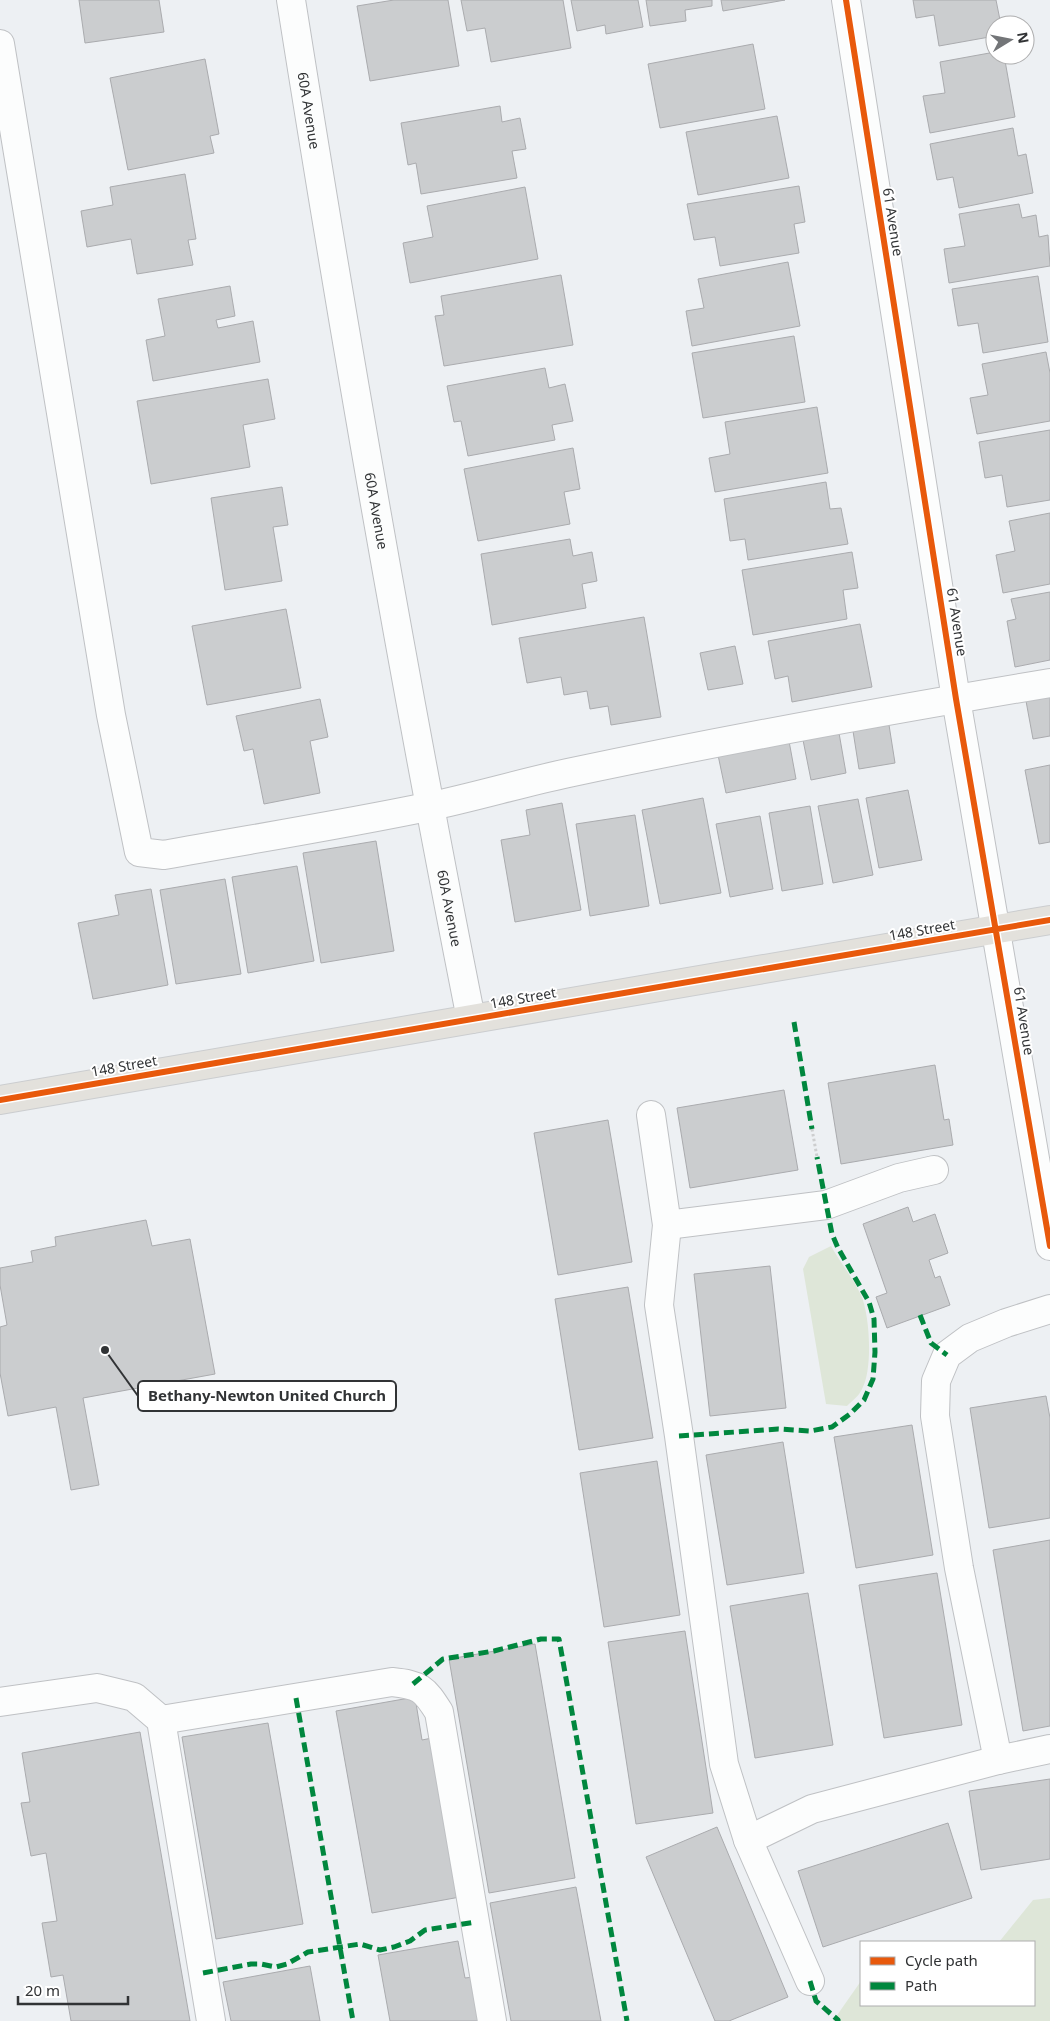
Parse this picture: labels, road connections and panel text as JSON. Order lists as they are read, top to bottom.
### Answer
{
  "streets": {
    "main road": ["148 Street"],
    "street": ["60A Avenue", "61 Avenue"]
  },
  "crossings": [
    ["60A Avenue", "148 Street"],
    ["61 Avenue", "148 Street"]
  ],
  "places": ["Bethany-Newton United Church"],
  "legend": ["Cycle path", "Path"],
  "scale_bar": "20 m",
  "north": "right"
}
